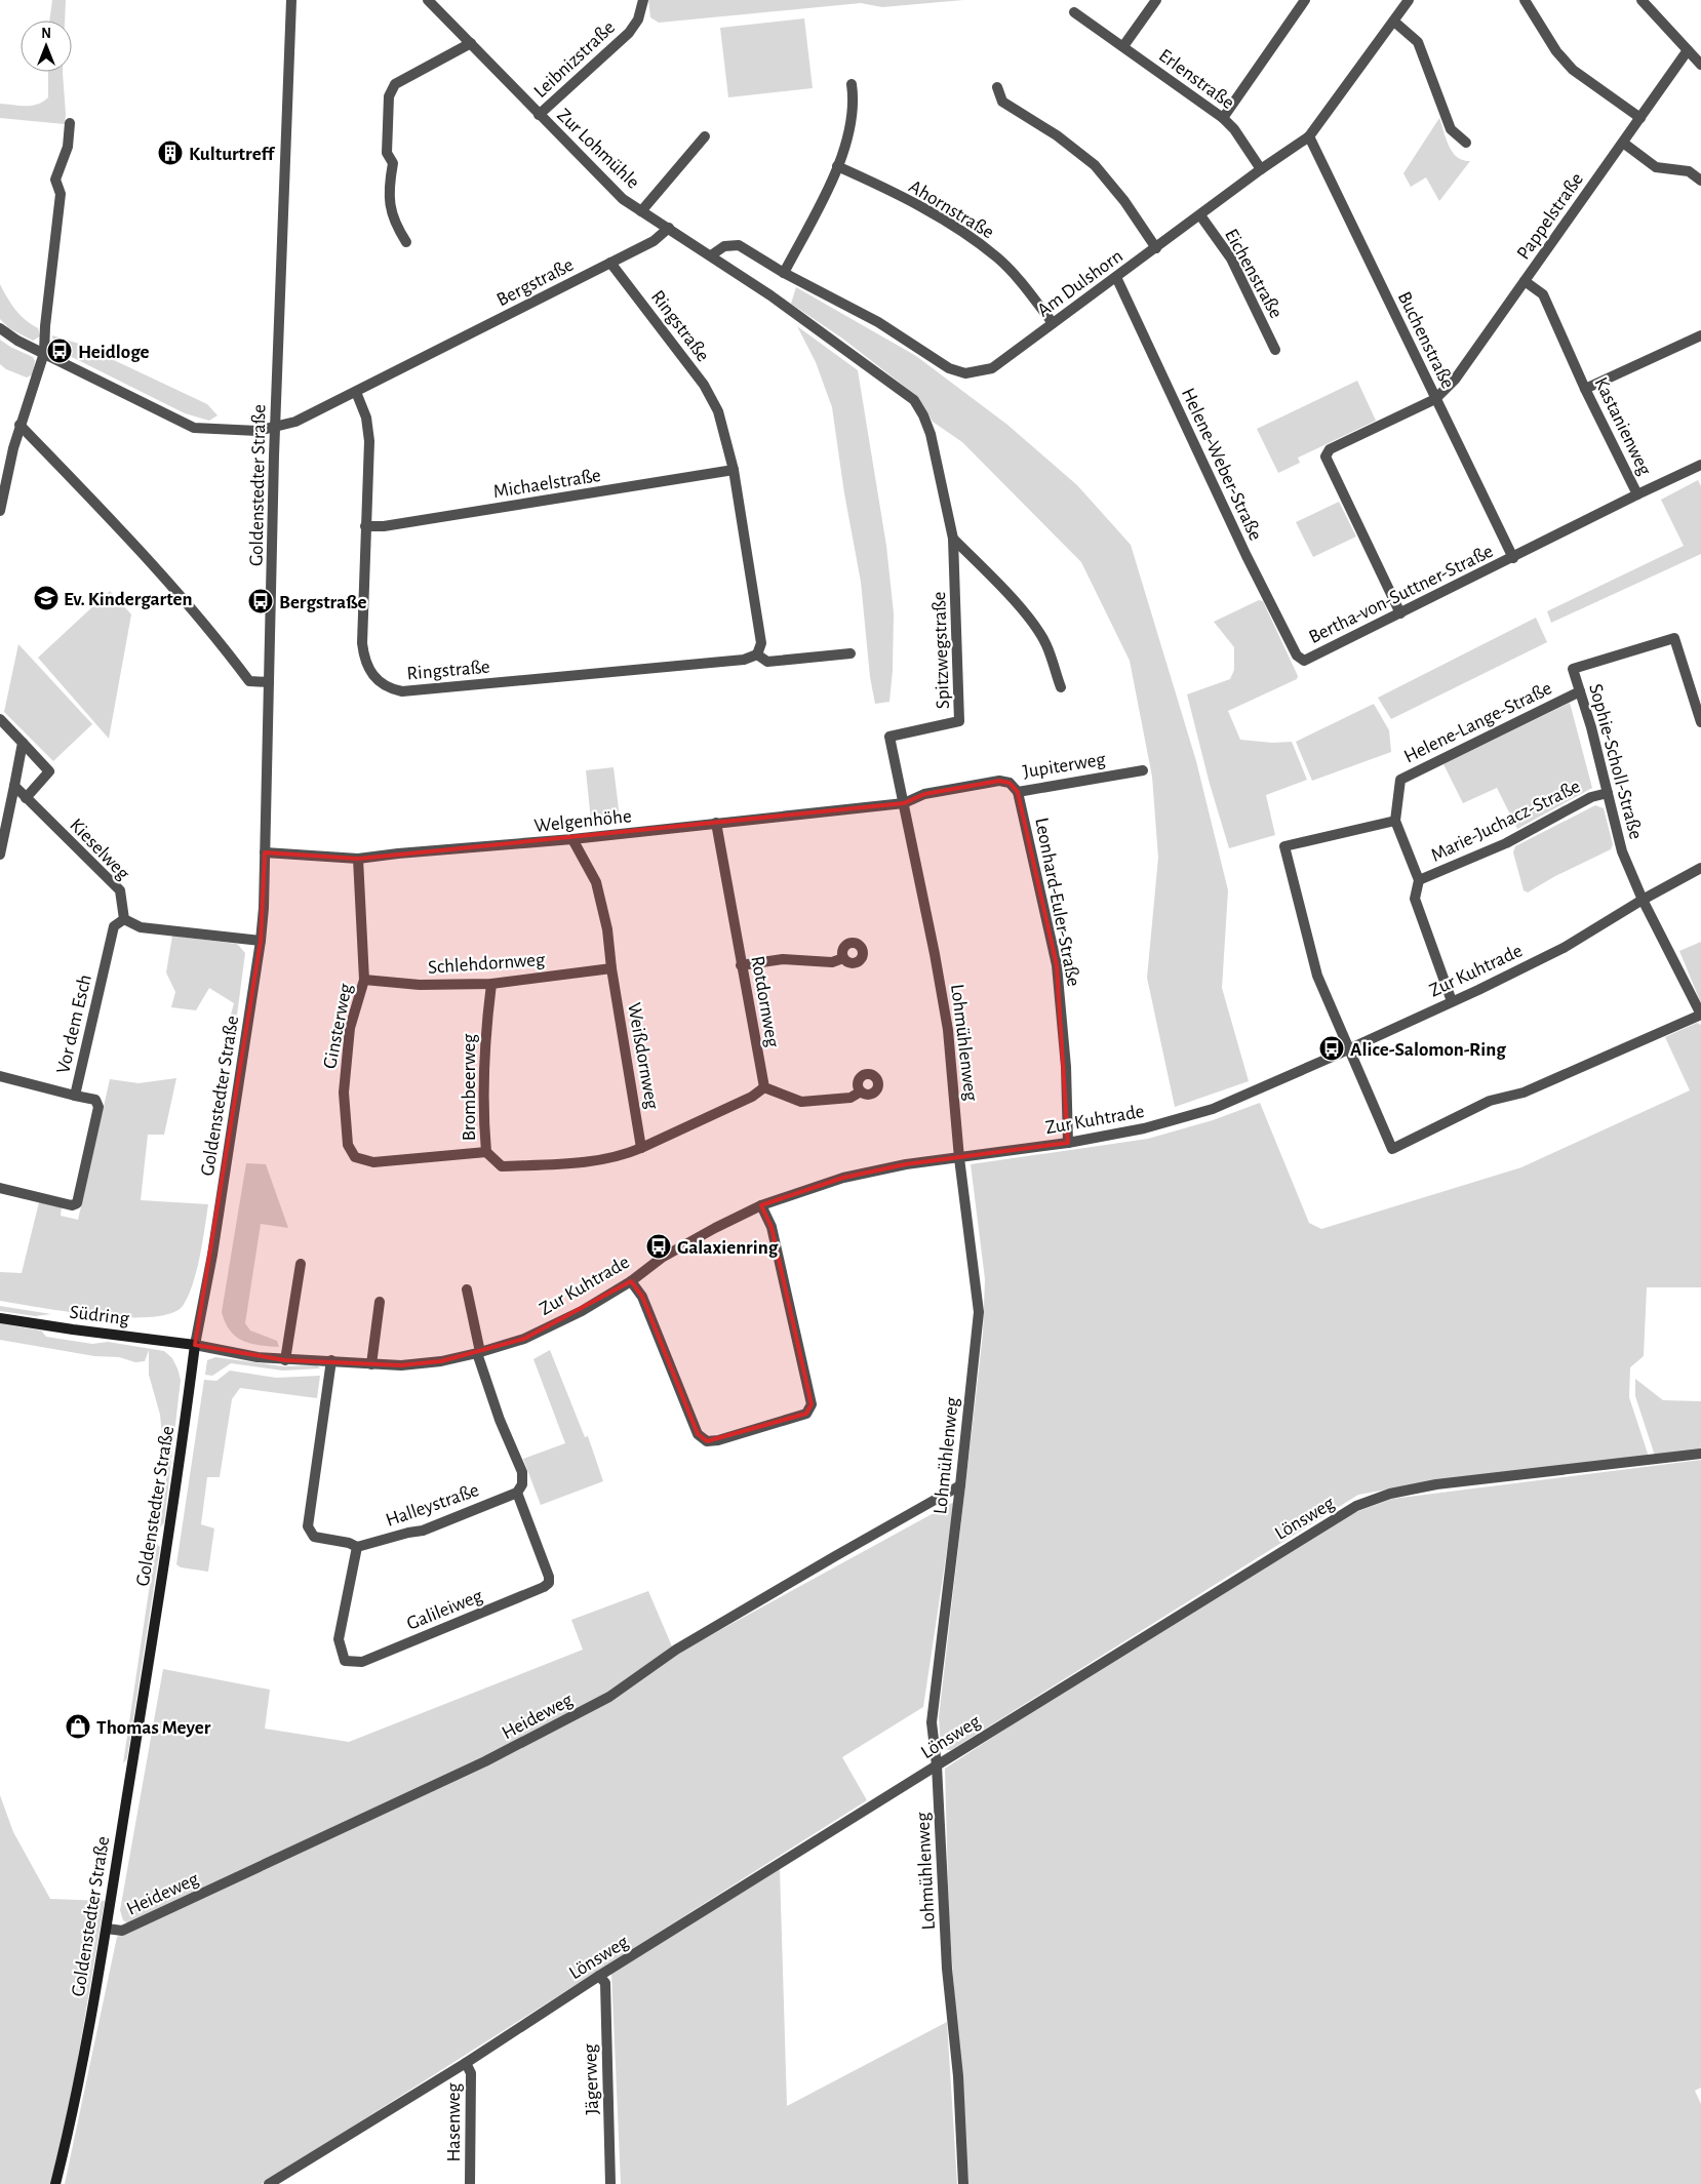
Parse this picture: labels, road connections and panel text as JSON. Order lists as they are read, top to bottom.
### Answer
{
  "streets": {
    "main road": ["Goldenstedter Straße", "Südring"],
    "street": [
      "Leibnizstraße",
      "Erlenstraße",
      "Zur Lohmühle",
      "Ahornstraße",
      "Pappelstraße",
      "Eichenstraße",
      "Bergstraße",
      "Am Dulshorn",
      "Ringstraße",
      "Buchenstraße",
      "Kastanienweg",
      "Helene-Weber-Straße",
      "Michaelstraße",
      "Bertha-von-Suttner-Straße",
      "Spitzwegstraße",
      "Helene-Lange-Straße",
      "Sophie-Scholl-Straße",
      "Jupiterweg",
      "Welgenhöhe",
      "Marie-Juchacz-Straße",
      "Kieselweg",
      "Leonhard-Euler-Straße",
      "Schlehdornweg",
      "Zur Kuhtrade",
      "Rotdornweg",
      "Vor dem Esch",
      "Ginsterweg",
      "Lohmühlenweg",
      "Weißdornweg",
      "Brombeerweg",
      "Halleystraße",
      "Lönsweg",
      "Galileiweg",
      "Heideweg",
      "Jägerweg",
      "Hasenweg"
    ]
  },
  "crossings": [
    ["Leibnizstraße", "Zur Lohmühle"],
    ["Erlenstraße", "Am Dulshorn"],
    ["Zur Lohmühle", "Bergstraße"],
    ["Zur Lohmühle", "Am Dulshorn"],
    ["Zur Lohmühle", "Spitzwegstraße"],
    ["Ahornstraße", "Am Dulshorn"],
    ["Pappelstraße", "Buchenstraße"],
    ["Pappelstraße", "Kastanienweg"],
    ["Eichenstraße", "Am Dulshorn"],
    ["Bergstraße", "Ringstraße"],
    ["Bergstraße", "Goldenstedter Straße"],
    ["Am Dulshorn", "Buchenstraße"],
    ["Am Dulshorn", "Helene-Weber-Straße"],
    ["Ringstraße", "Michaelstraße"],
    ["Buchenstraße", "Kastanienweg"],
    ["Buchenstraße", "Bertha-von-Suttner-Straße"],
    ["Kastanienweg", "Bertha-von-Suttner-Straße"],
    ["Helene-Weber-Straße", "Bertha-von-Suttner-Straße"],
    ["Goldenstedter Straße", "Welgenhöhe"],
    ["Goldenstedter Straße", "Zur Kuhtrade"],
    ["Goldenstedter Straße", "Südring"],
    ["Goldenstedter Straße", "Heideweg"],
    ["Spitzwegstraße", "Lohmühlenweg"],
    ["Helene-Lange-Straße", "Sophie-Scholl-Straße"],
    ["Sophie-Scholl-Straße", "Marie-Juchacz-Straße"],
    ["Sophie-Scholl-Straße", "Zur Kuhtrade"],
    ["Jupiterweg", "Welgenhöhe"],
    ["Jupiterweg", "Leonhard-Euler-Straße"],
    ["Jupiterweg", "Lohmühlenweg"],
    ["Welgenhöhe", "Rotdornweg"],
    ["Welgenhöhe", "Ginsterweg"],
    ["Welgenhöhe", "Lohmühlenweg"],
    ["Welgenhöhe", "Weißdornweg"],
    ["Kieselweg", "Vor dem Esch"],
    ["Leonhard-Euler-Straße", "Zur Kuhtrade"],
    ["Schlehdornweg", "Ginsterweg"],
    ["Schlehdornweg", "Weißdornweg"],
    ["Schlehdornweg", "Brombeerweg"],
    ["Zur Kuhtrade", "Lohmühlenweg"],
    ["Zur Kuhtrade", "Südring"],
    ["Rotdornweg", "Weißdornweg"],
    ["Ginsterweg", "Brombeerweg"],
    ["Lohmühlenweg", "Lönsweg"],
    ["Lohmühlenweg", "Heideweg"],
    ["Weißdornweg", "Brombeerweg"],
    ["Halleystraße", "Galileiweg"],
    ["Lönsweg", "Jägerweg"],
    ["Lönsweg", "Hasenweg"]
  ],
  "places": {
    "building": ["Kulturtreff"],
    "bus stop": [
      "Heidloge",
      "Bergstraße",
      "Alice-Salomon-Ring",
      "Galaxienring"
    ],
    "school or university": ["Ev. Kindergarten"],
    "shop": ["Thomas Meyer"]
  },
  "north": "top"
}
